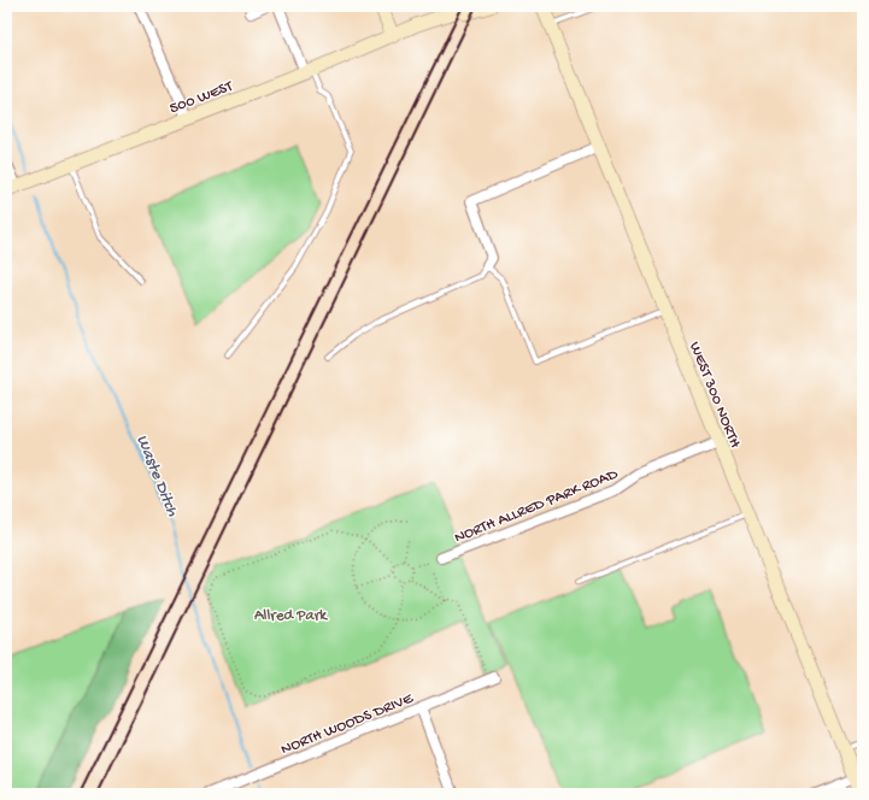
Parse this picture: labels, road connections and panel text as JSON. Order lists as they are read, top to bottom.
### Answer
{
  "streets": {
    "street": [
      "500 WEST",
      "WEST 300 NORTH",
      "NORTH ALLRED PARK ROAD",
      "NORTH WOODS DRIVE"
    ]
  },
  "crossings": [
    ["WEST 300 NORTH", "NORTH ALLRED PARK ROAD"]
  ],
  "water": ["Waste Ditch"],
  "parks": ["Allred Park"]
}
